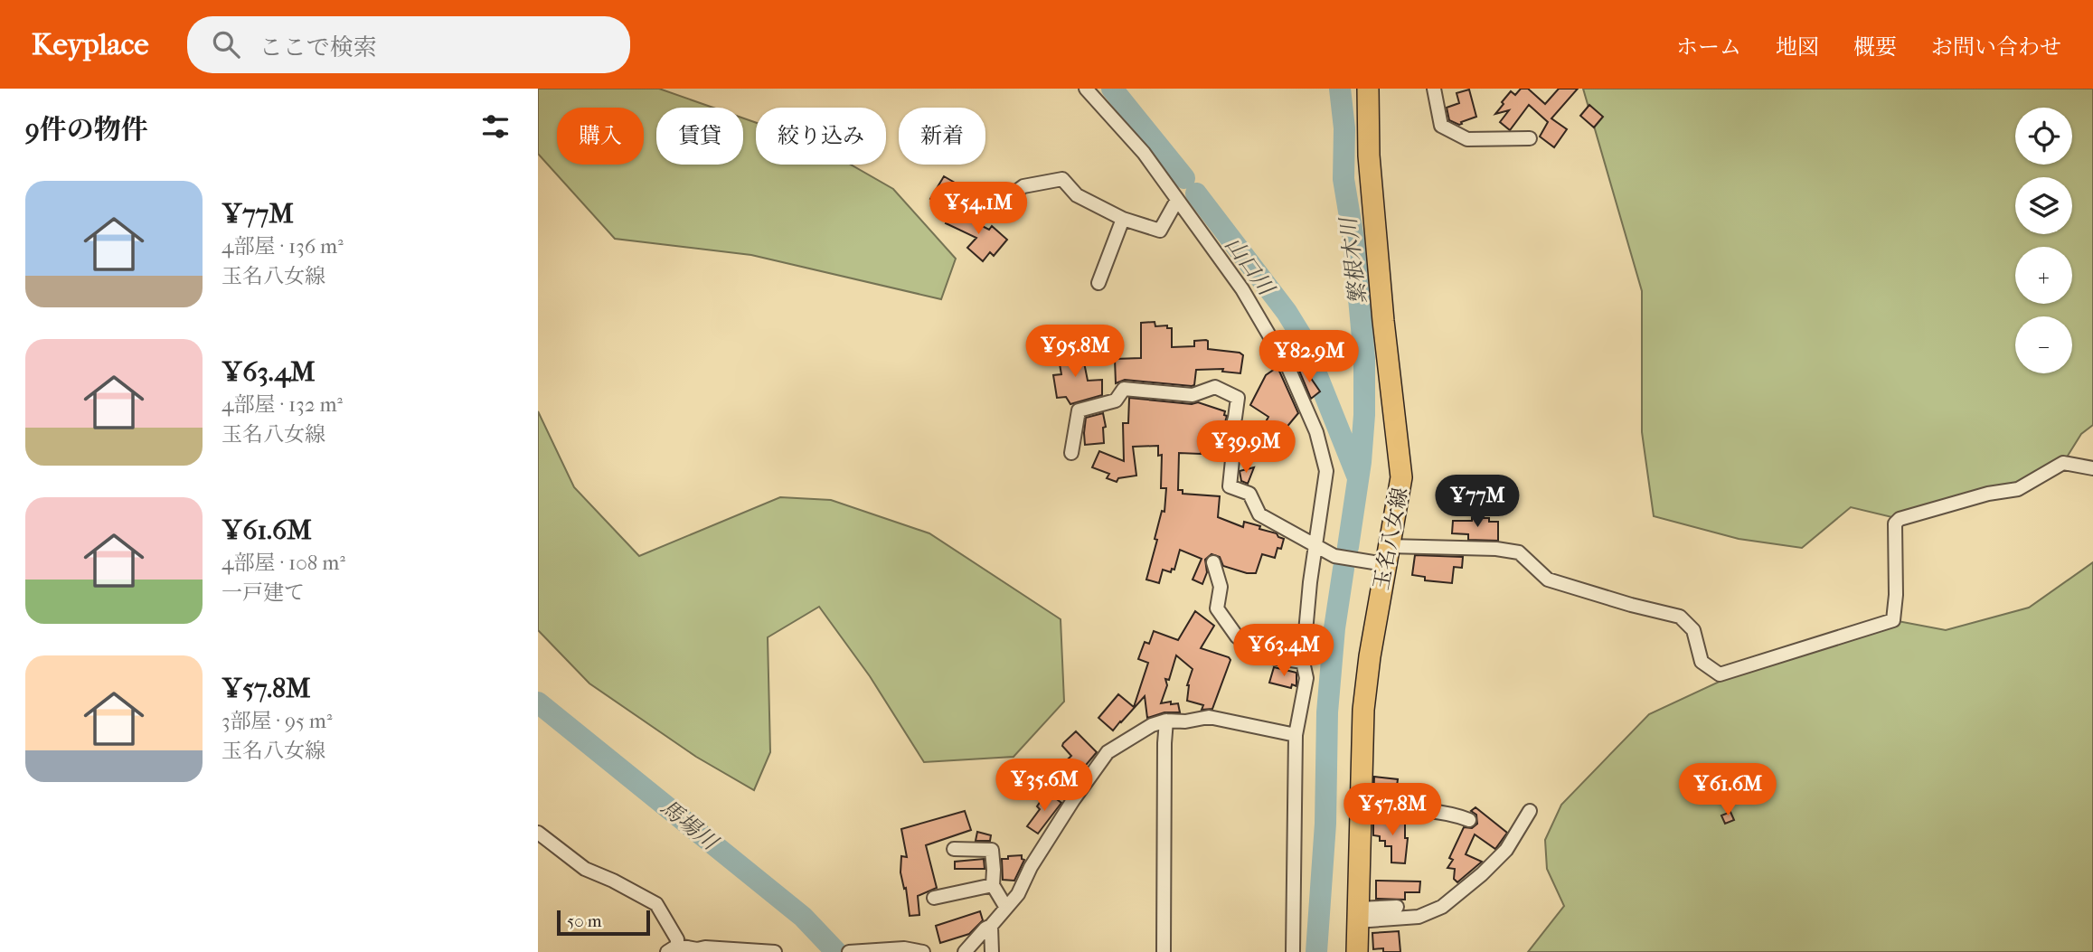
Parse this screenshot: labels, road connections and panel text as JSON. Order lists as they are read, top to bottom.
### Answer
{
  "streets": {
    "main road": ["玉名八女線"]
  },
  "water": ["繁根木川", "山口川", "馬場川"],
  "scale_bar": "50 m",
  "page": {
    "header": "Keyplace",
    "search": "ここで検索",
    "nav": [
      "ホーム",
      "地図",
      "概要",
      "お問い合わせ"
    ],
    "heading": "9件の物件",
    "map_buttons": ["+", "−"],
    "chip": [
      "購入",
      "賃貸",
      "絞り込み",
      "新着"
    ],
    "list": [
      {
        "name": "¥77M",
        "note": "4部屋 · 136 m² · 玉名八女線"
      },
      {
        "name": "¥63.4M",
        "note": "4部屋 · 132 m² · 玉名八女線"
      },
      {
        "name": "¥61.6M",
        "note": "4部屋 · 108 m² · 一戸建て"
      },
      {
        "name": "¥57.8M",
        "note": "3部屋 · 95 m² · 玉名八女線"
      }
    ],
    "price": [
      "¥54.1M",
      "¥95.8M",
      "¥82.9M",
      "¥39.9M",
      "¥77M",
      "¥63.4M",
      "¥35.6M",
      "¥61.6M",
      "¥57.8M"
    ],
    "scale": "50 m"
  }
}
